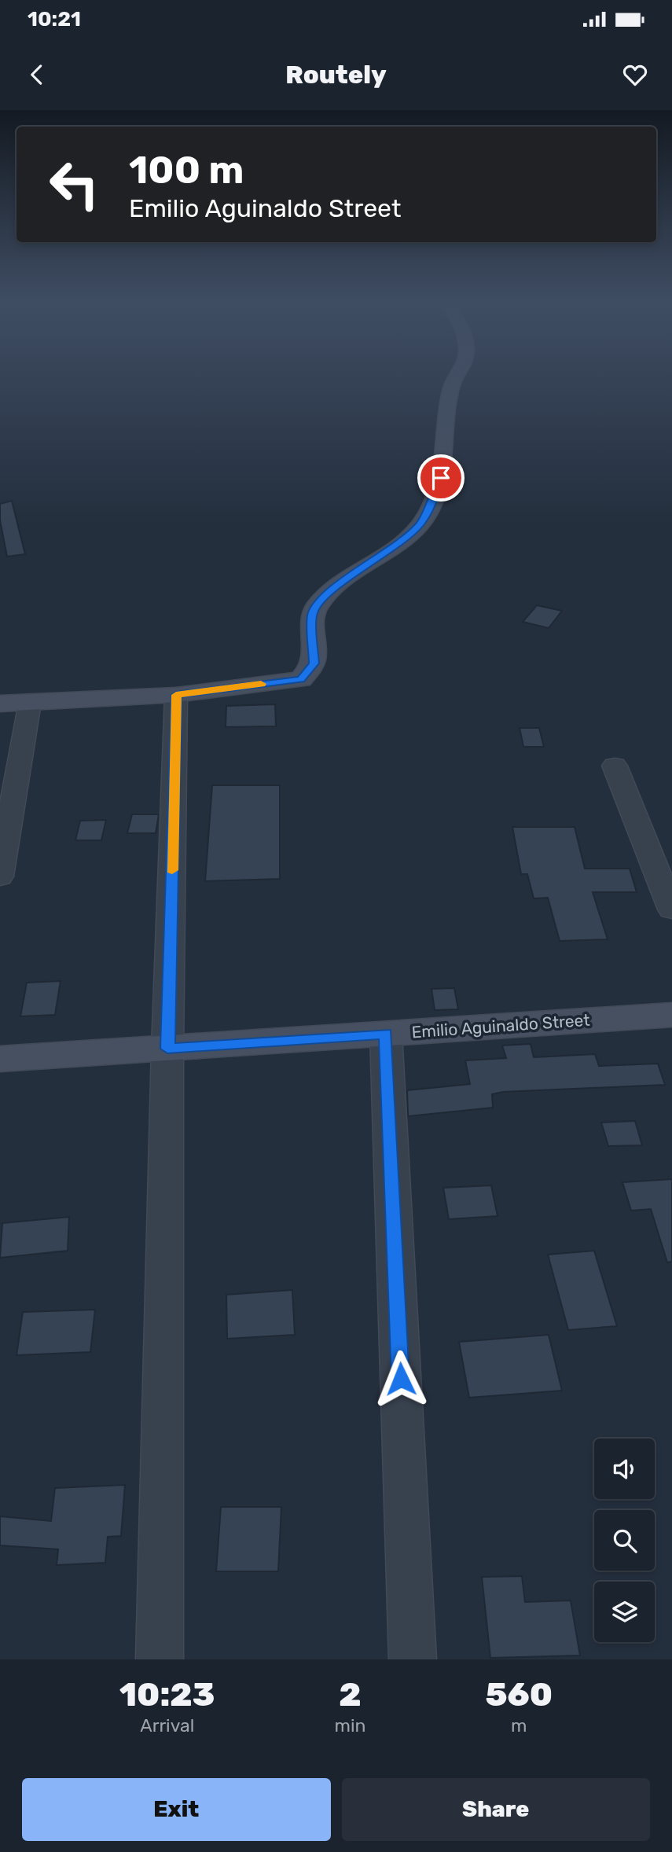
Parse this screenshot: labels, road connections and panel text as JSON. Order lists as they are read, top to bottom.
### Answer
{
  "streets": {
    "street": ["Emilio Aguinaldo Street"]
  },
  "page": {
    "status": "10:21",
    "header": "Routely",
    "turn": ["100 m", "Emilio Aguinaldo Street"],
    "eta": [
      "10:23",
      "Arrival",
      "2",
      "min",
      "560",
      "m"
    ],
    "buttons": ["Exit", "Share"]
  }
}
